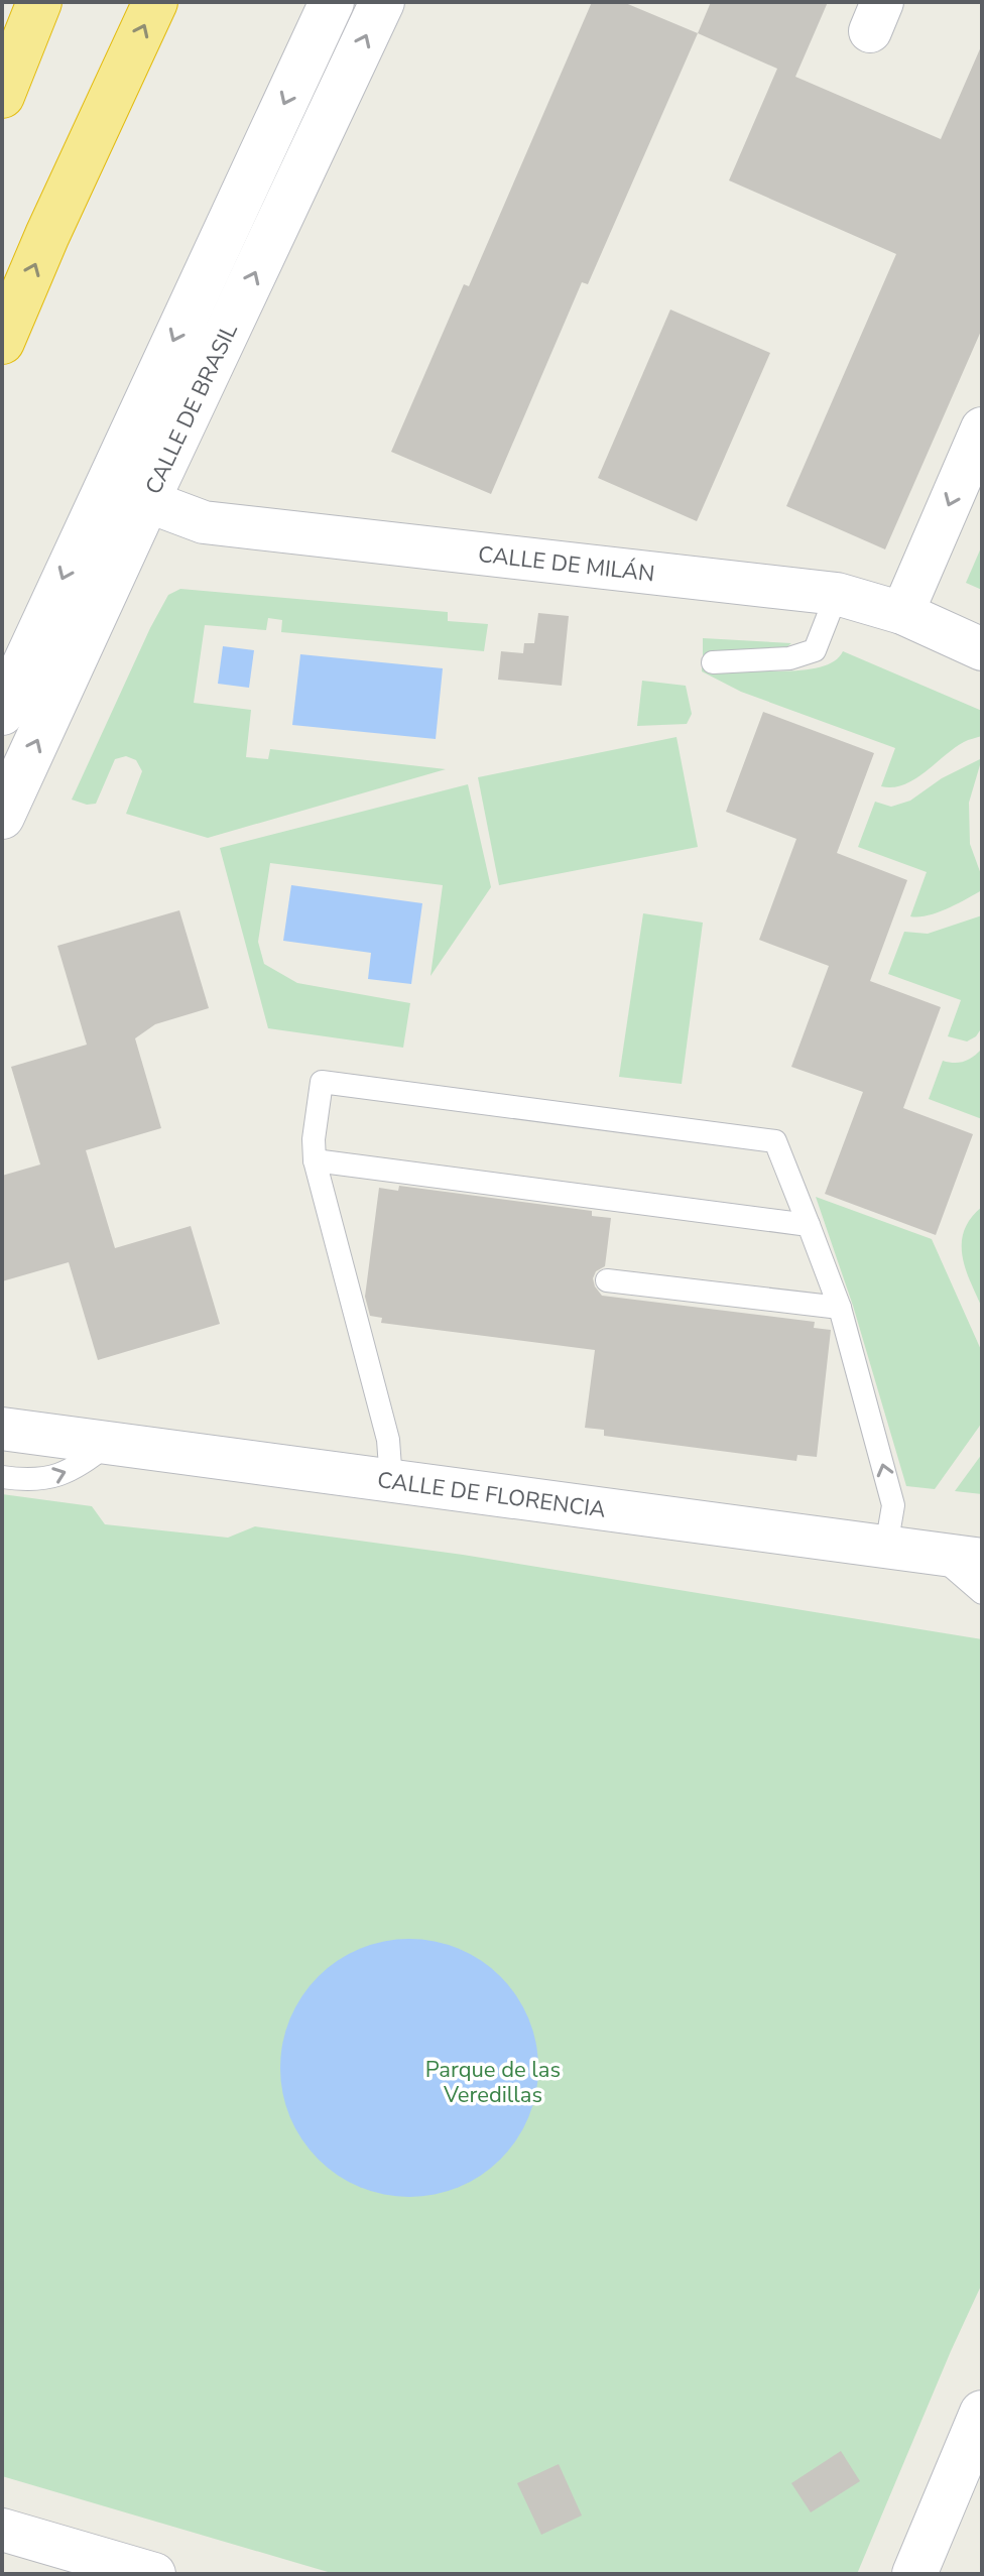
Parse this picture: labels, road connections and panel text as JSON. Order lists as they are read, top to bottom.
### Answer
{
  "streets": {
    "street": ["CALLE DE BRASIL", "CALLE DE MILÁN", "CALLE DE FLORENCIA"]
  },
  "crossings": [
    ["CALLE DE BRASIL", "CALLE DE MILÁN"]
  ],
  "parks": ["Parque de las Veredillas"]
}
